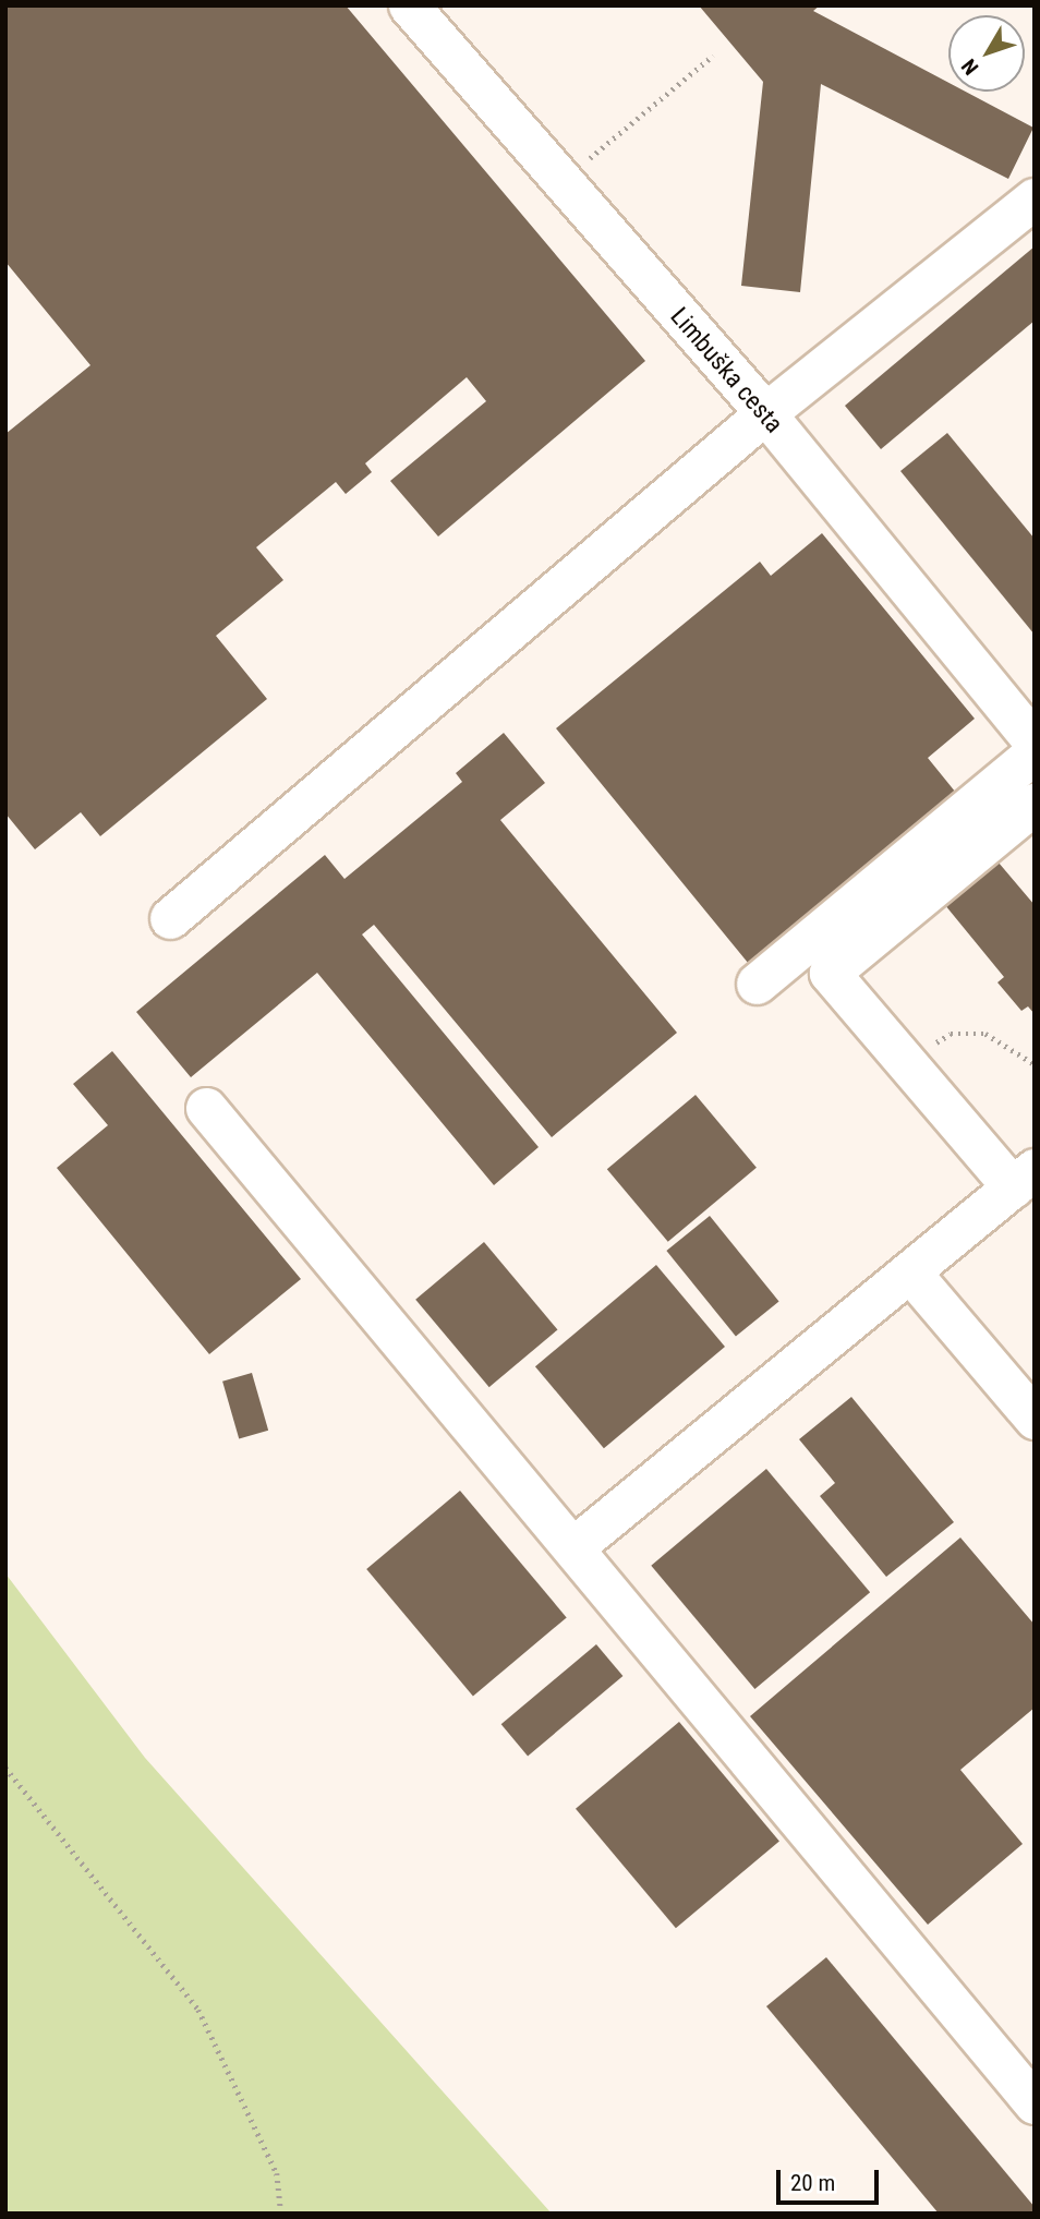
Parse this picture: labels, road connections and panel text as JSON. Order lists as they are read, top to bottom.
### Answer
{
  "streets": {
    "street": ["Limbuška cesta"]
  },
  "scale_bar": "20 m",
  "north": "bottom left"
}
